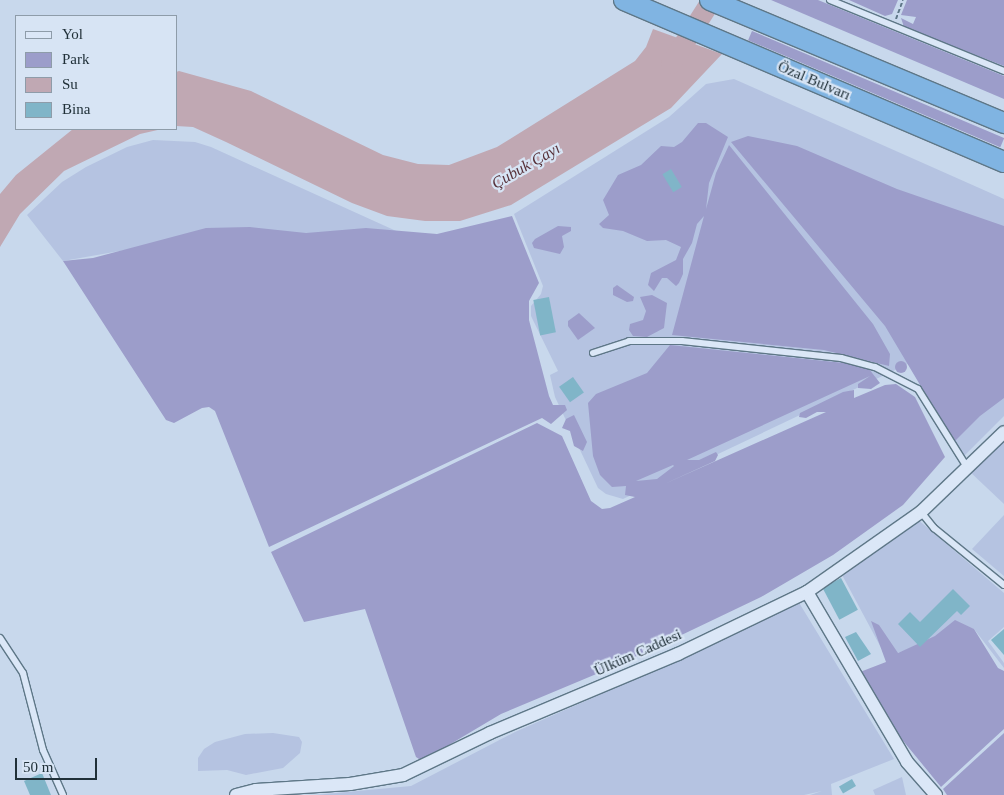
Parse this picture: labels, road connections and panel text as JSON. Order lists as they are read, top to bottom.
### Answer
{
  "streets": {
    "highway": ["Özal Bulvarı"],
    "street": ["Ülküm Caddesi"]
  },
  "water": ["Çubuk Çayı"],
  "legend": [
    "Yol",
    "Park",
    "Su",
    "Bina"
  ],
  "scale_bar": "50 m"
}
